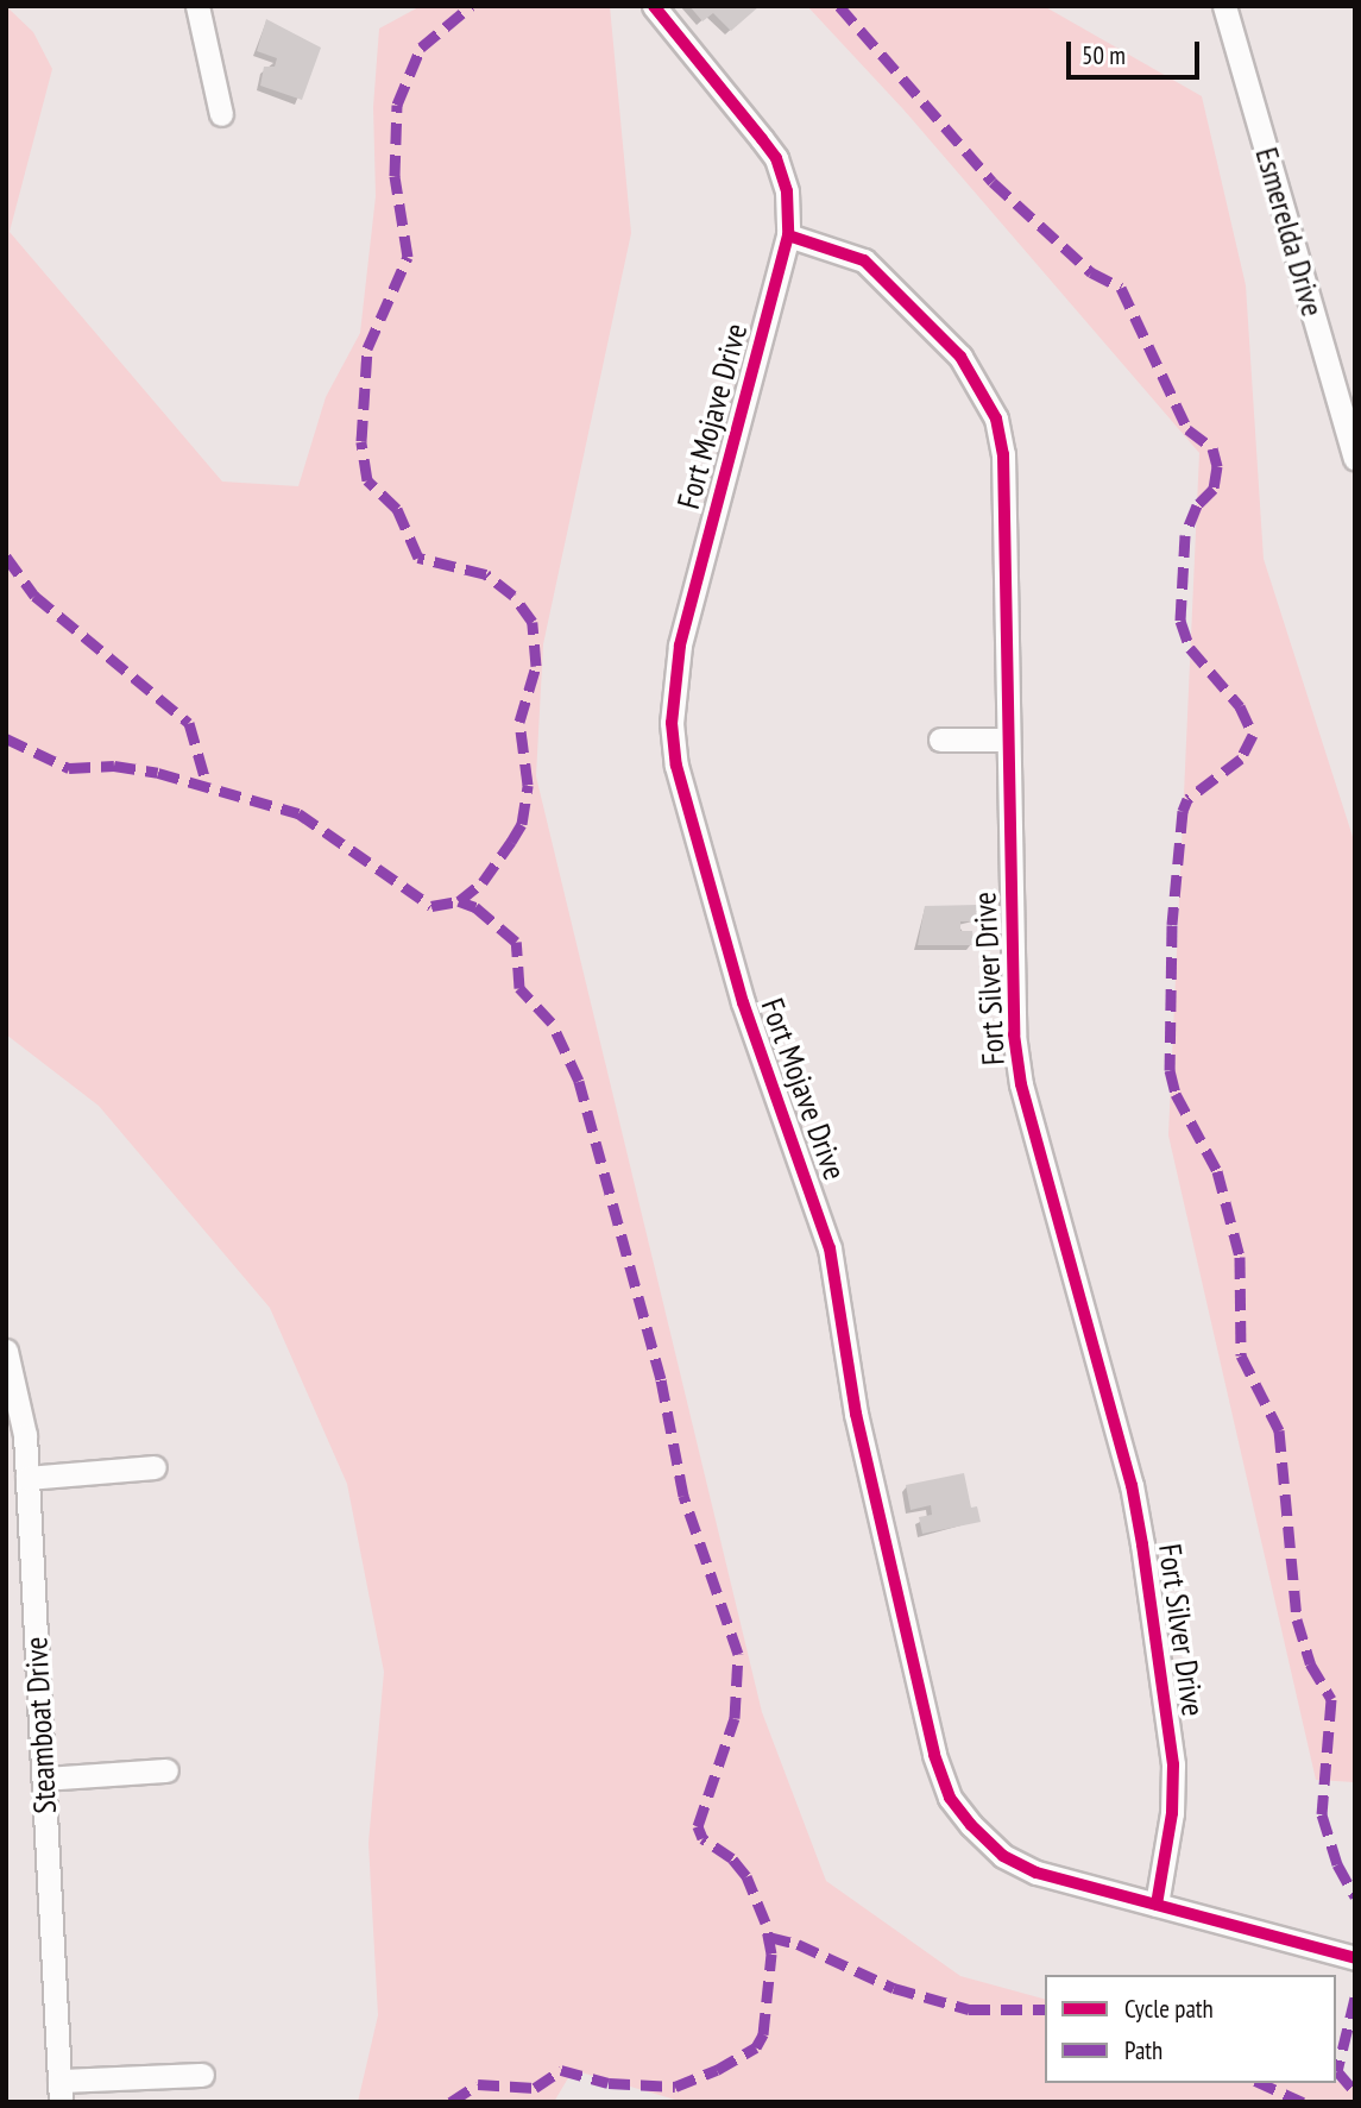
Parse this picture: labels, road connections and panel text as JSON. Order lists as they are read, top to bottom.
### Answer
{
  "streets": {
    "street": [
      "Esmerelda Drive",
      "Fort Mojave Drive",
      "Fort Silver Drive",
      "Steamboat Drive"
    ]
  },
  "crossings": [
    ["Fort Mojave Drive", "Fort Silver Drive"]
  ],
  "legend": ["Cycle path", "Path"],
  "scale_bar": "50 m"
}
